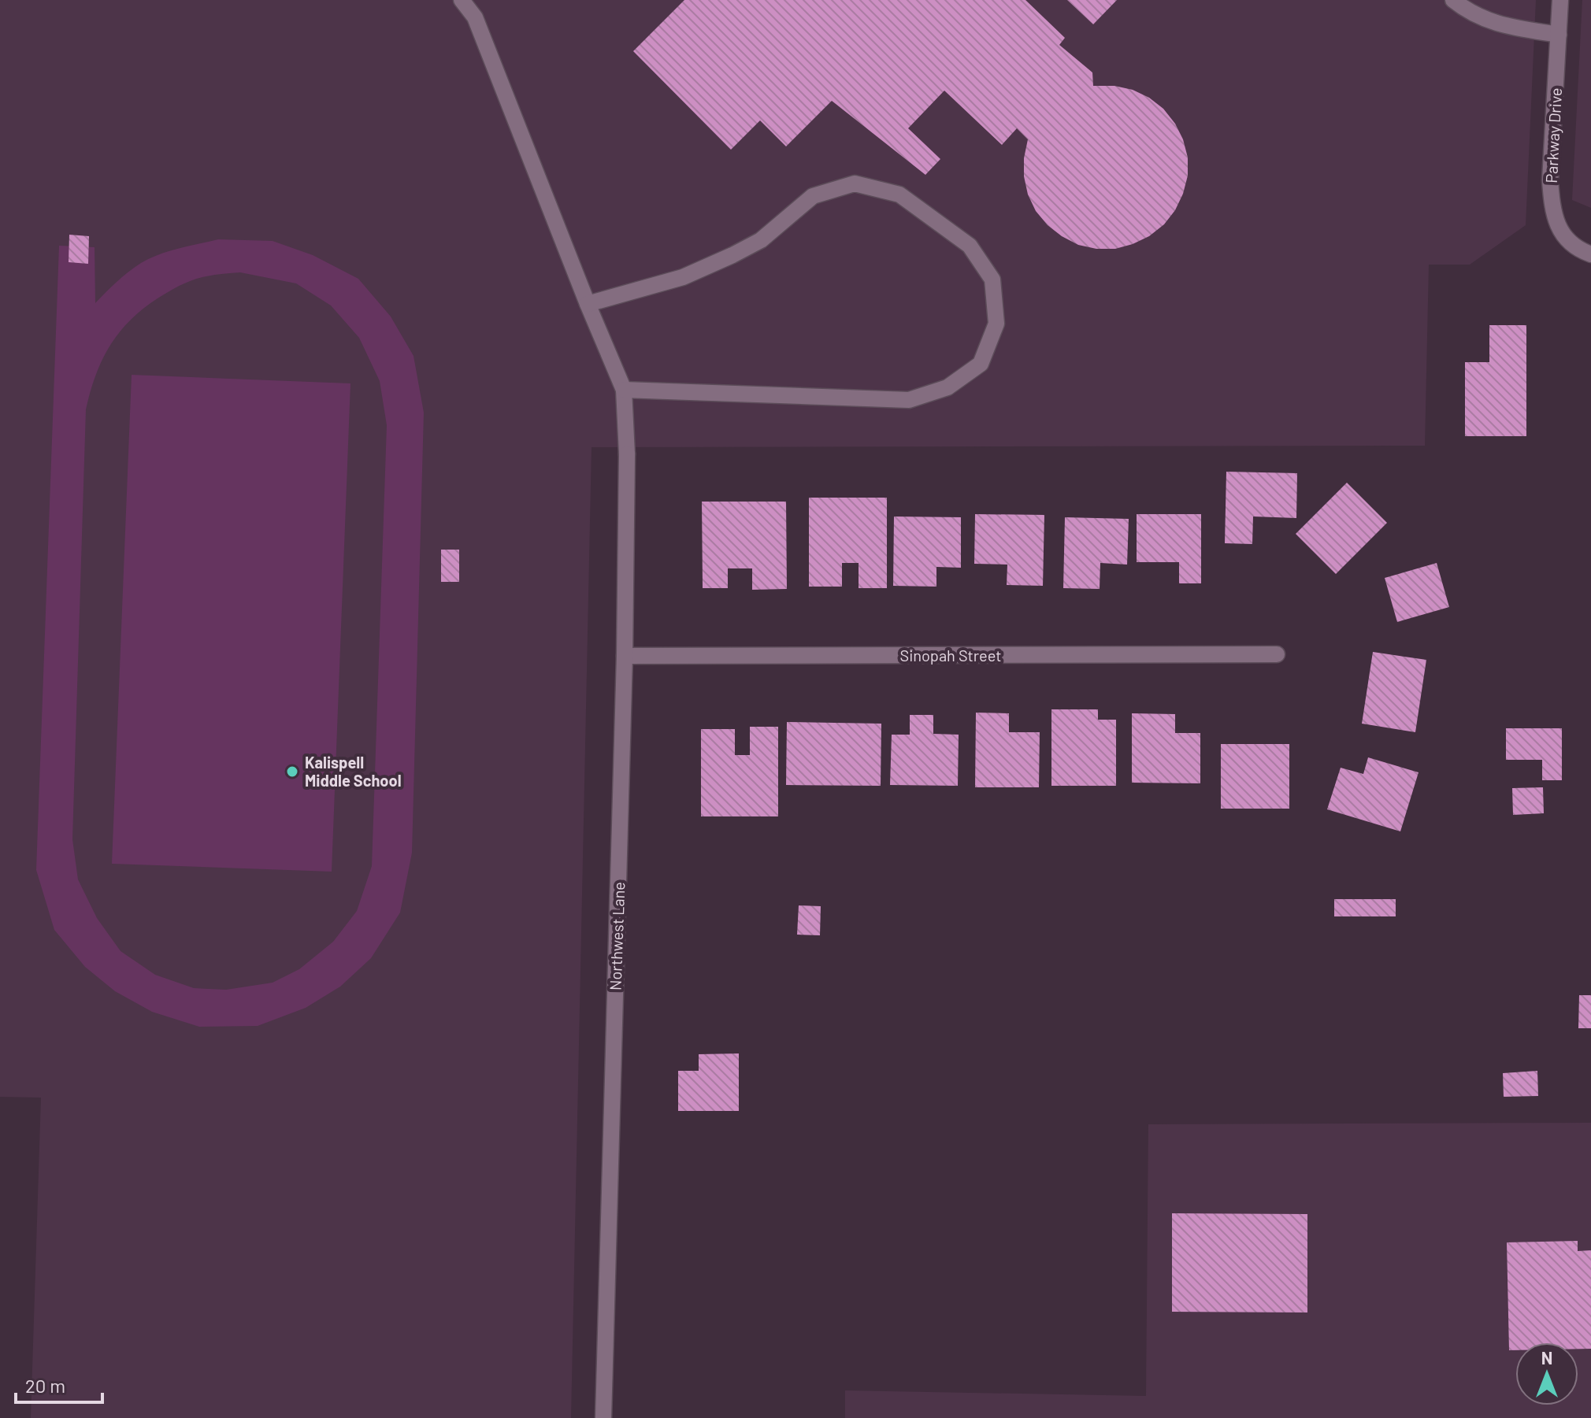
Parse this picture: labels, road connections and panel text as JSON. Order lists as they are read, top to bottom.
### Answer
{
  "streets": {
    "street": ["Parkway Drive", "Sinopah Street", "Northwest Lane"]
  },
  "crossings": [
    ["Sinopah Street", "Northwest Lane"]
  ],
  "places": ["Kalispell Middle School"],
  "scale_bar": "20 m",
  "north": "top"
}
